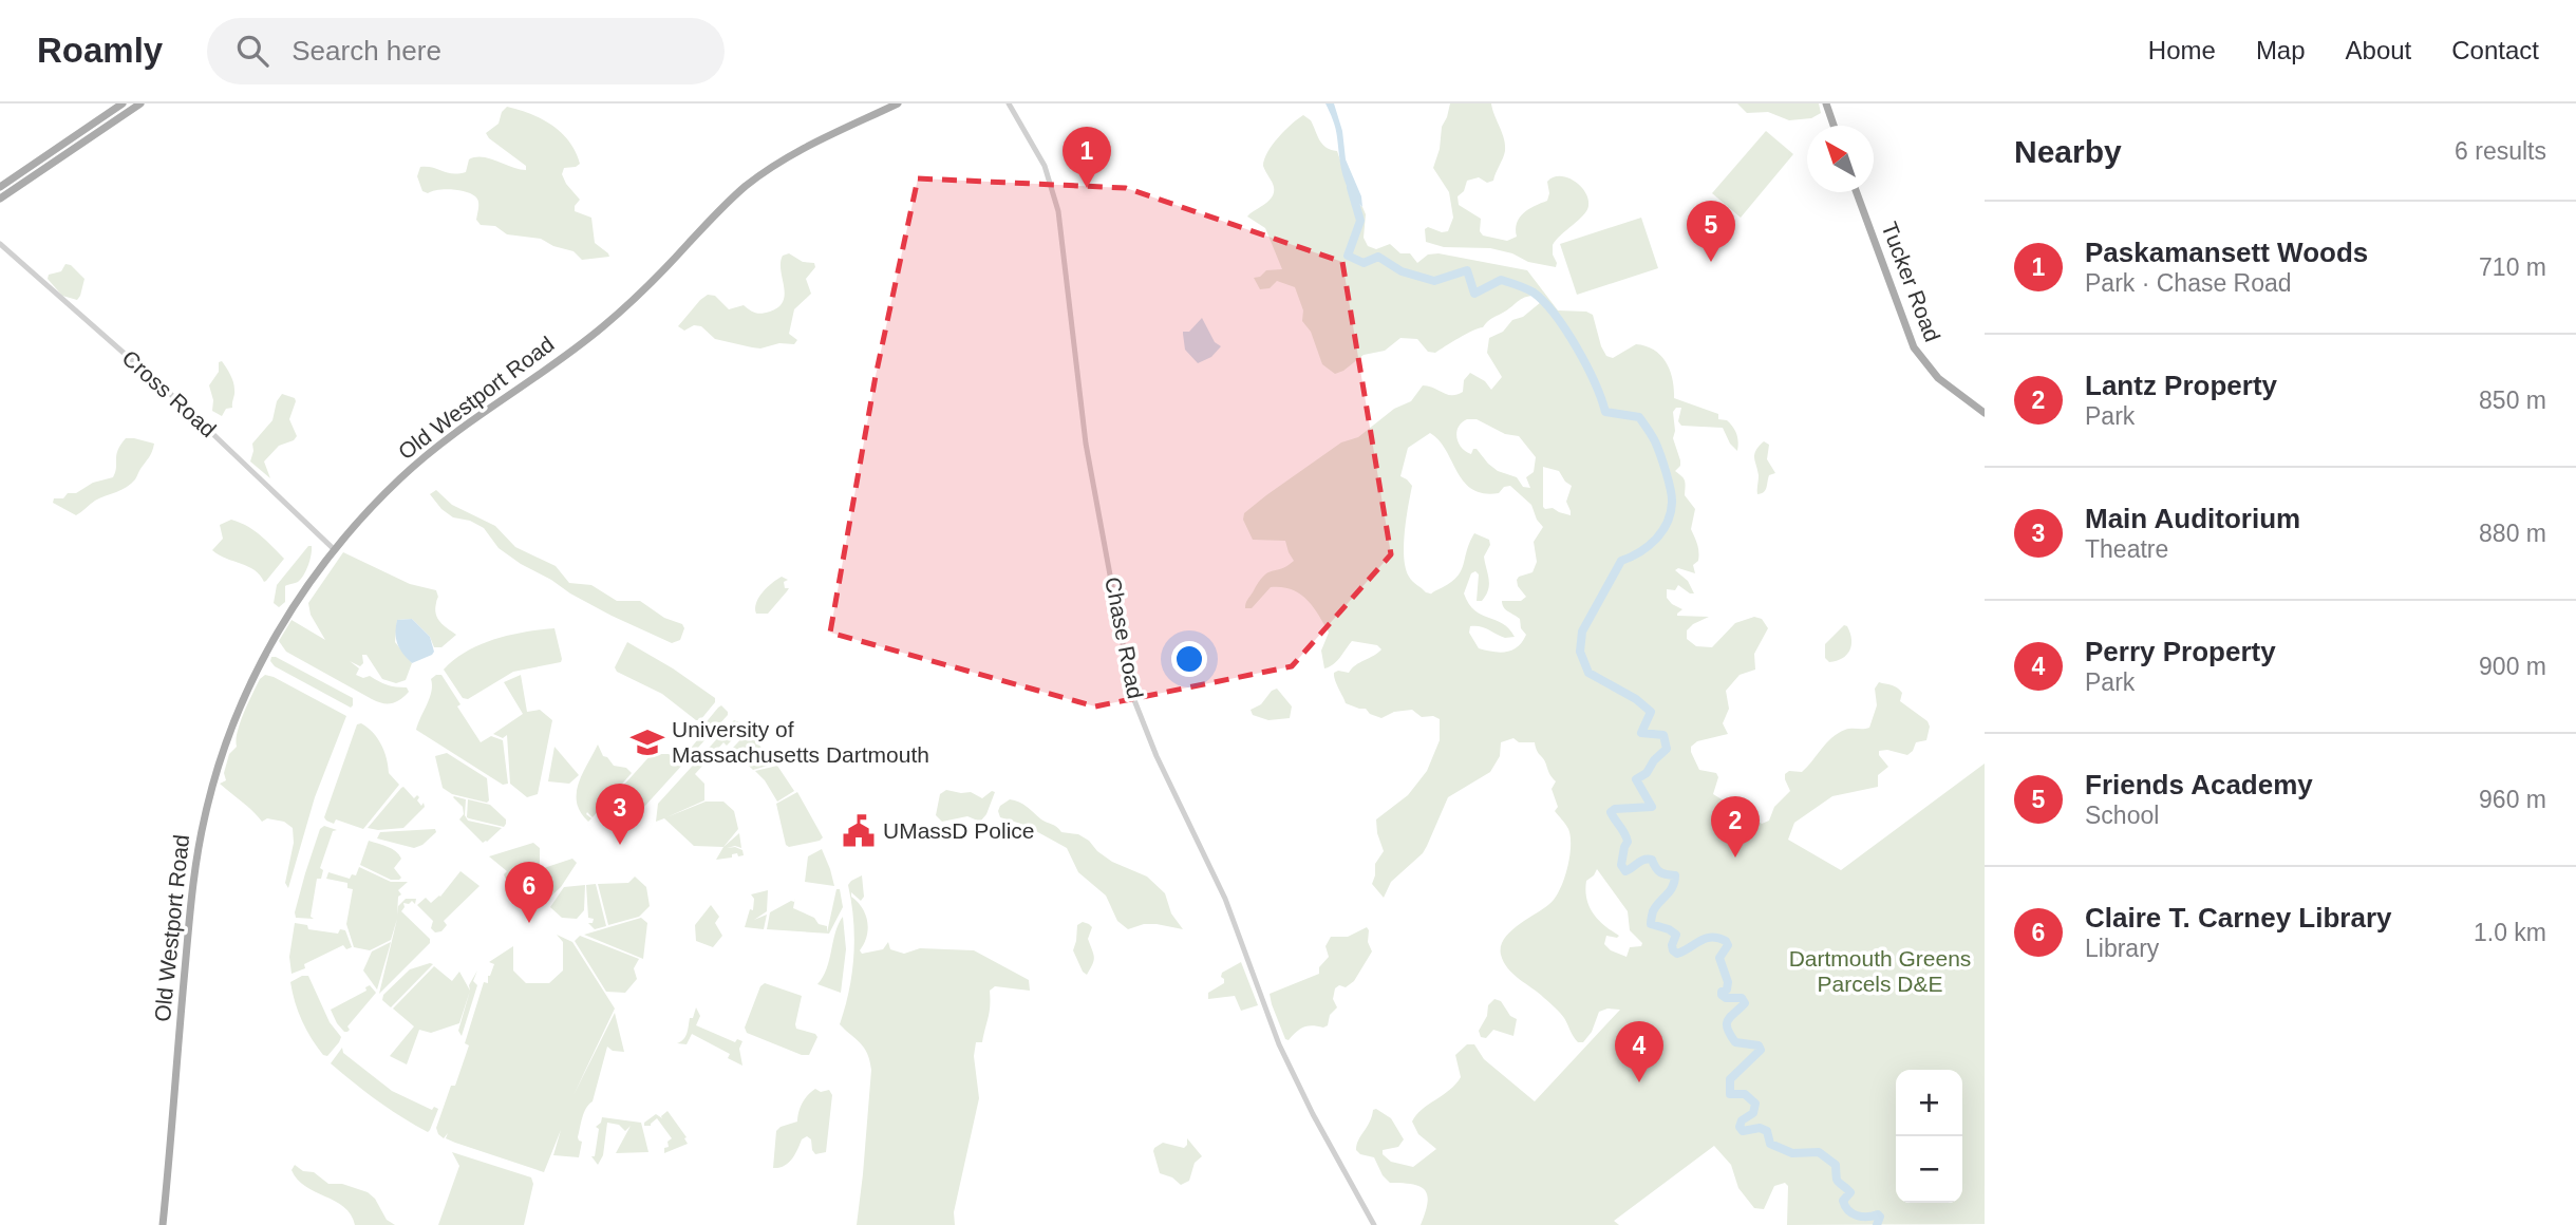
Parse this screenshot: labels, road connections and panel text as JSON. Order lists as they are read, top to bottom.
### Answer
{
  "streets": {
    "main road": ["Tucker Road", "Old Westport Road"],
    "street": ["Cross Road", "Chase Road"]
  },
  "crossings": [
    ["Cross Road", "Old Westport Road"]
  ],
  "parks": ["Dartmouth Greens Parcels D&E"],
  "places": {
    "school or university": ["University of Massachusetts Dartmouth"],
    "public building": ["UMassD Police"]
  },
  "north": "top left",
  "page": {
    "header": "Roamly",
    "search": "Search here",
    "nav": [
      "Home",
      "Map",
      "About",
      "Contact"
    ],
    "heading": ["Nearby", "6 results"],
    "pins": [
      "1",
      "5",
      "3",
      "2",
      "6",
      "4"
    ],
    "list": [
      {
        "mark": "1",
        "name": "Paskamansett Woods",
        "note": "Park · Chase Road",
        "value": "710 m"
      },
      {
        "mark": "2",
        "name": "Lantz Property",
        "note": "Park",
        "value": "850 m"
      },
      {
        "mark": "3",
        "name": "Main Auditorium",
        "note": "Theatre",
        "value": "880 m"
      },
      {
        "mark": "4",
        "name": "Perry Property",
        "note": "Park",
        "value": "900 m"
      },
      {
        "mark": "5",
        "name": "Friends Academy",
        "note": "School",
        "value": "960 m"
      },
      {
        "mark": "6",
        "name": "Claire T. Carney Library",
        "note": "Library",
        "value": "1.0 km"
      }
    ],
    "map_buttons": ["+", "−"]
  }
}
